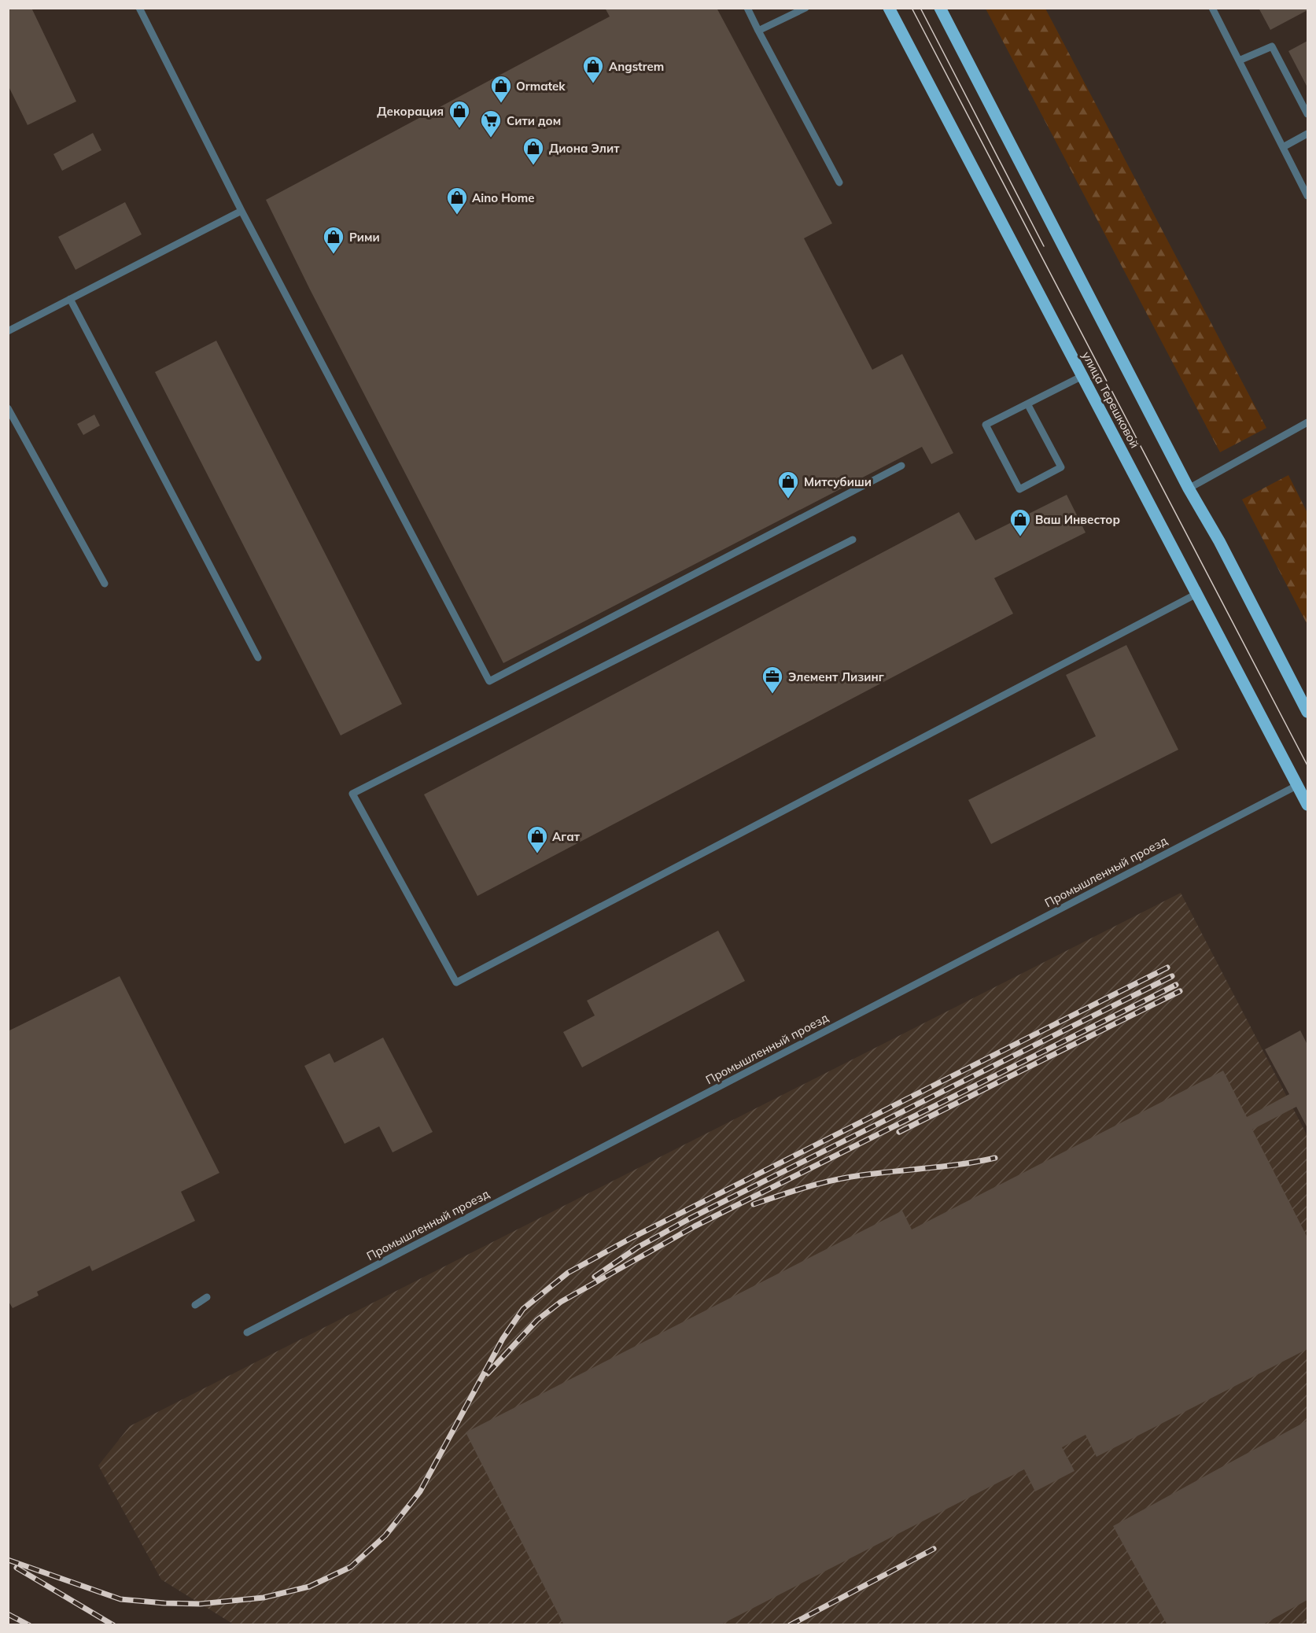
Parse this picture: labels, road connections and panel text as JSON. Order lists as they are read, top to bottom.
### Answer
{
  "streets": {
    "main road": ["улица Терешковой"],
    "lane": ["Промышленный проезд"]
  },
  "crossings": [
    ["улица Терешковой", "Промышленный проезд"]
  ],
  "places": {
    "shop": [
      "Angstrem",
      "Ormatek",
      "Декорация",
      "Диона Элит",
      "Aino Home",
      "Рими",
      "Митсубиши",
      "Ваш Инвестор",
      "Агат"
    ],
    "supermarket": ["Сити дом"],
    "office": ["Элемент Лизинг"]
  }
}
